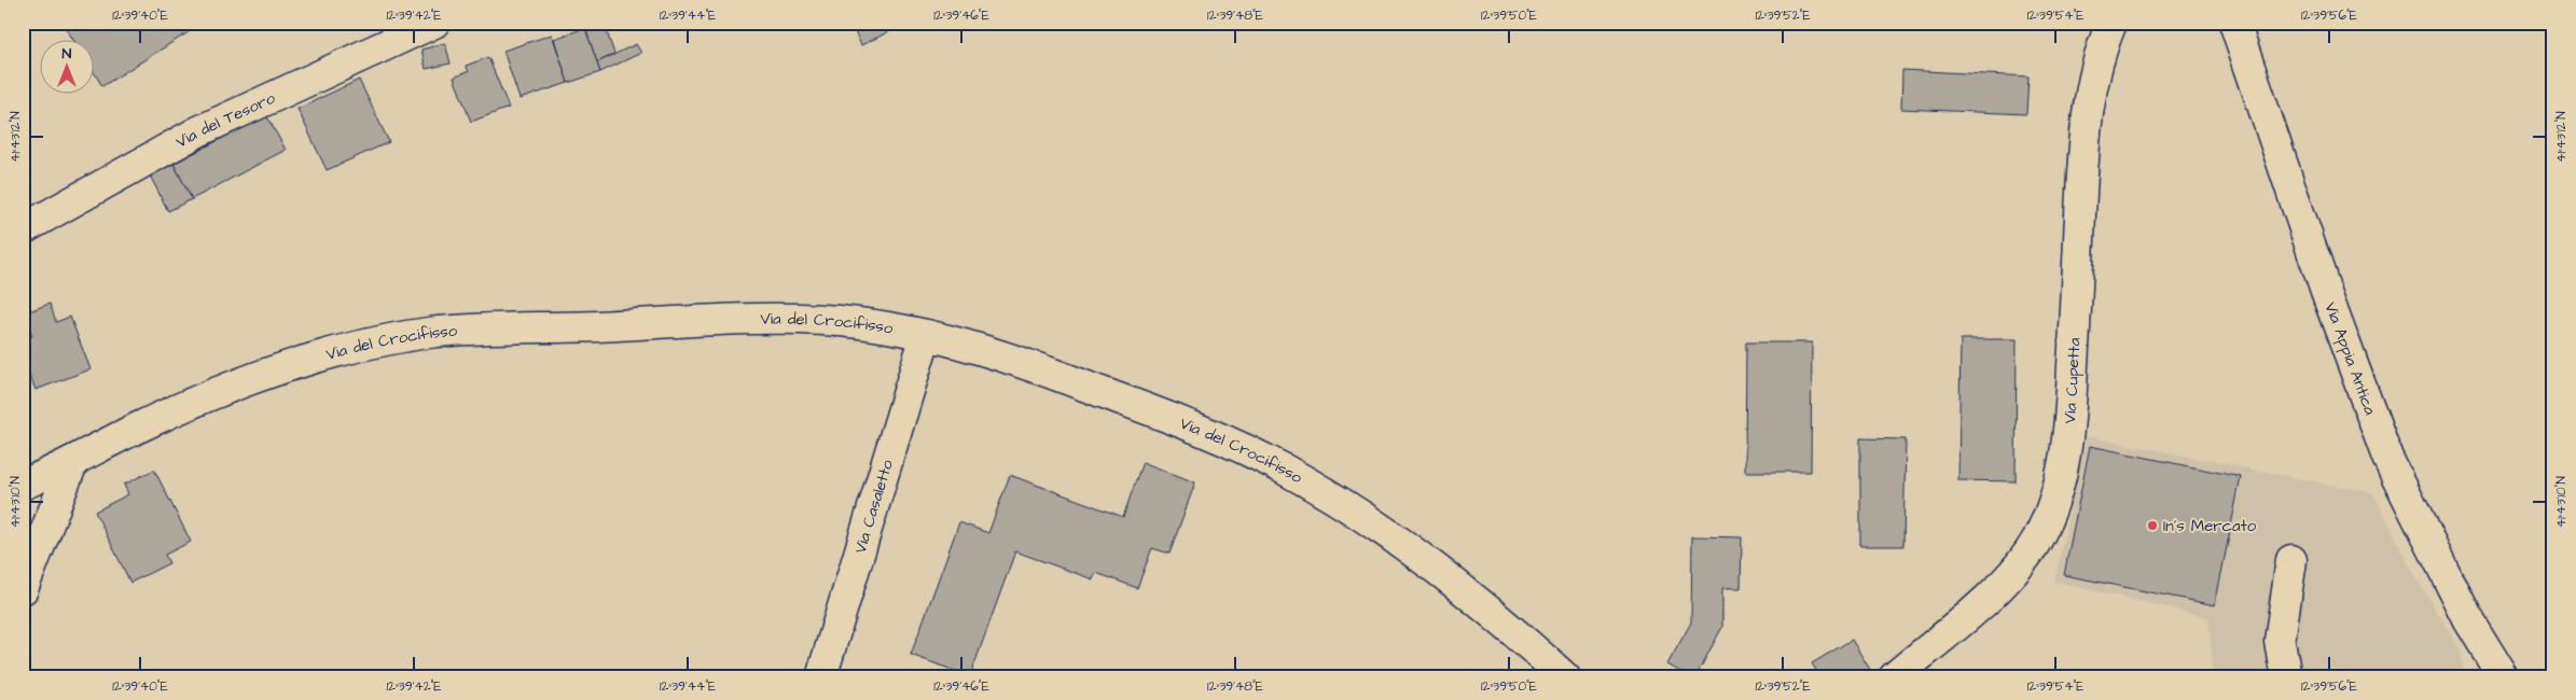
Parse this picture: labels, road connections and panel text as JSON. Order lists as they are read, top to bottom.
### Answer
{
  "streets": {
    "street": [
      "Via del Tesoro",
      "Via del Crocifisso",
      "Via Appia Antica",
      "Via Cupetta",
      "Via Casaletto"
    ]
  },
  "crossings": [
    ["Via del Crocifisso", "Via Casaletto"]
  ],
  "places": ["In's Mercato"],
  "north": "top",
  "coordinates": [
    "12°39'40\"E",
    "12°39'42\"E",
    "12°39'44\"E",
    "12°39'46\"E",
    "12°39'48\"E",
    "12°39'50\"E",
    "12°39'52\"E",
    "12°39'54\"E",
    "12°39'56\"E",
    "41°43'12\"N",
    "41°43'10\"N"
  ]
}
